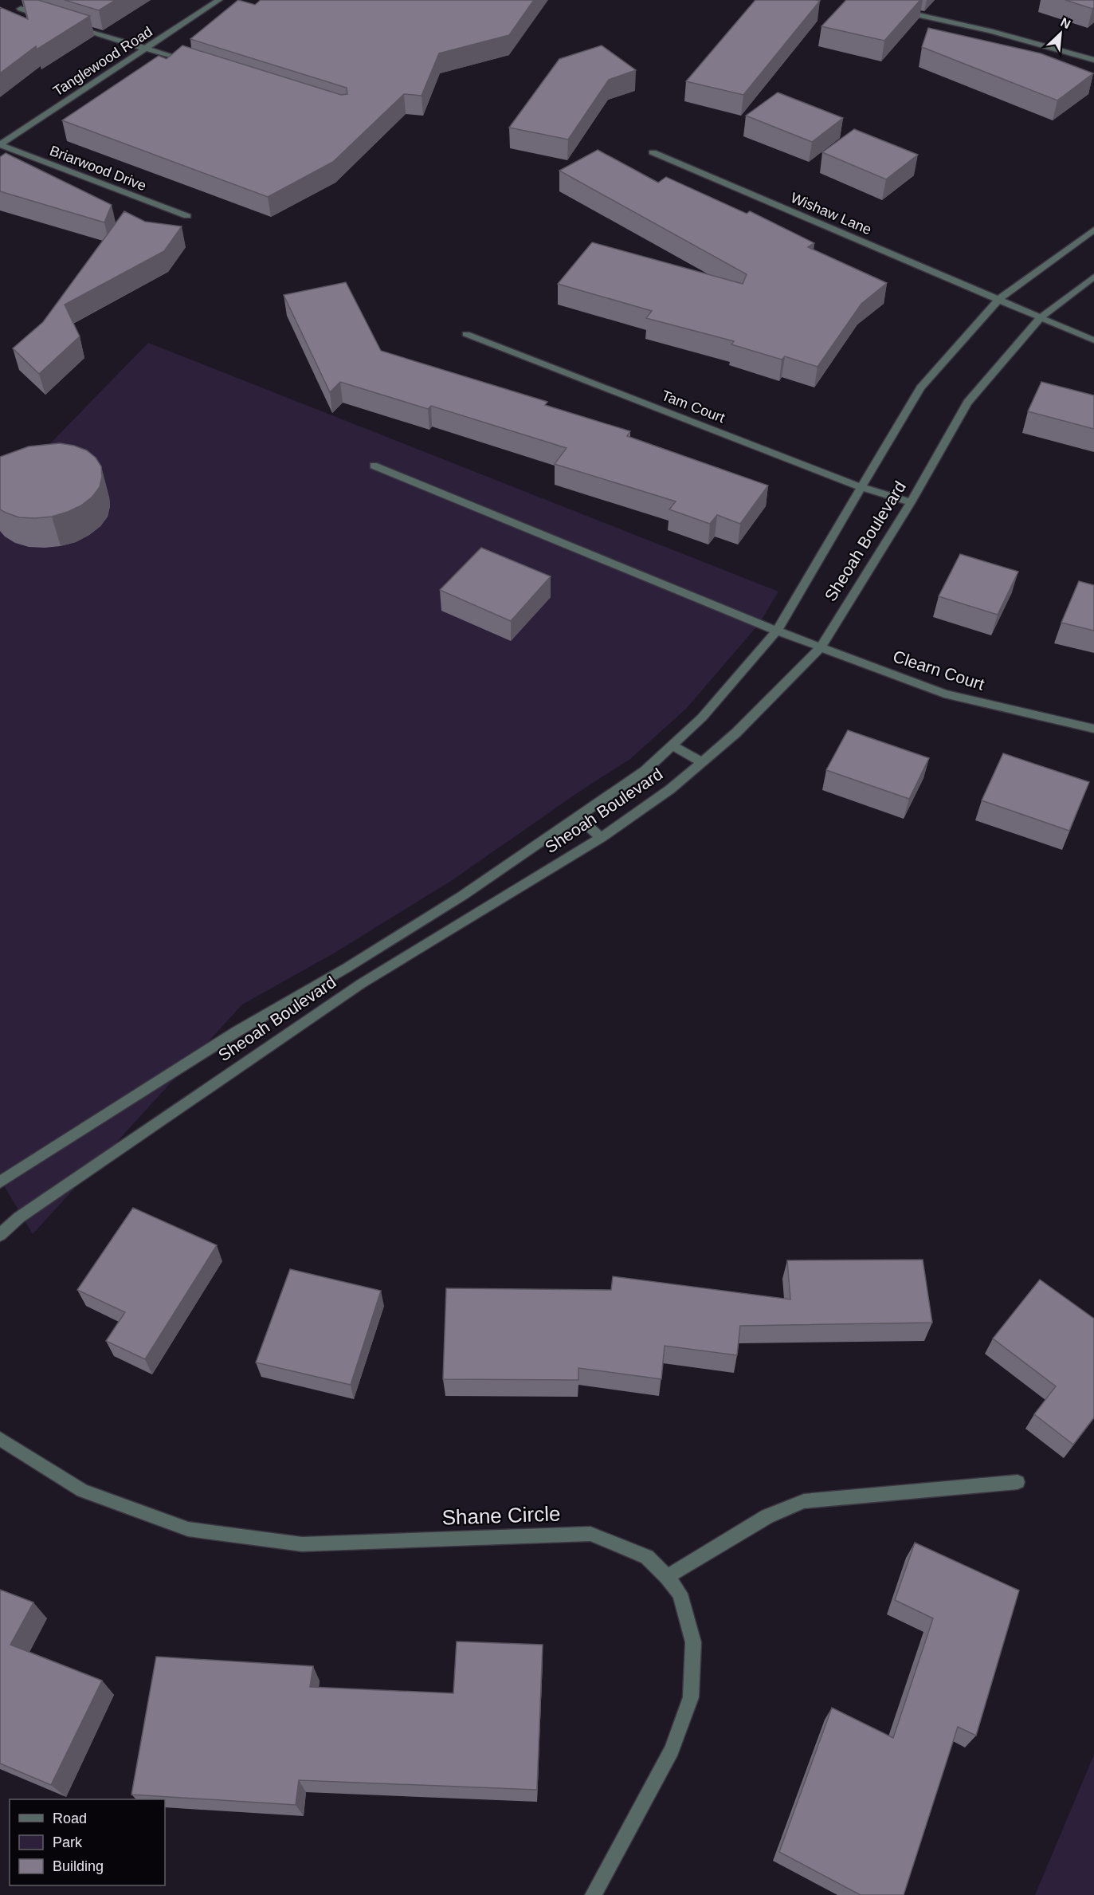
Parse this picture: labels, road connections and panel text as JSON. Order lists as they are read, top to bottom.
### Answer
{
  "streets": {
    "street": [
      "Tanglewood Road",
      "Briarwood Drive",
      "Wishaw Lane",
      "Tam Court",
      "Sheoah Boulevard",
      "Clearn Court",
      "Shane Circle"
    ]
  },
  "crossings": [
    ["Tanglewood Road", "Briarwood Drive"],
    ["Wishaw Lane", "Sheoah Boulevard"],
    ["Tam Court", "Sheoah Boulevard"],
    ["Sheoah Boulevard", "Clearn Court"]
  ],
  "legend": ["Road", "Park", "Building"],
  "north": "top right"
}
